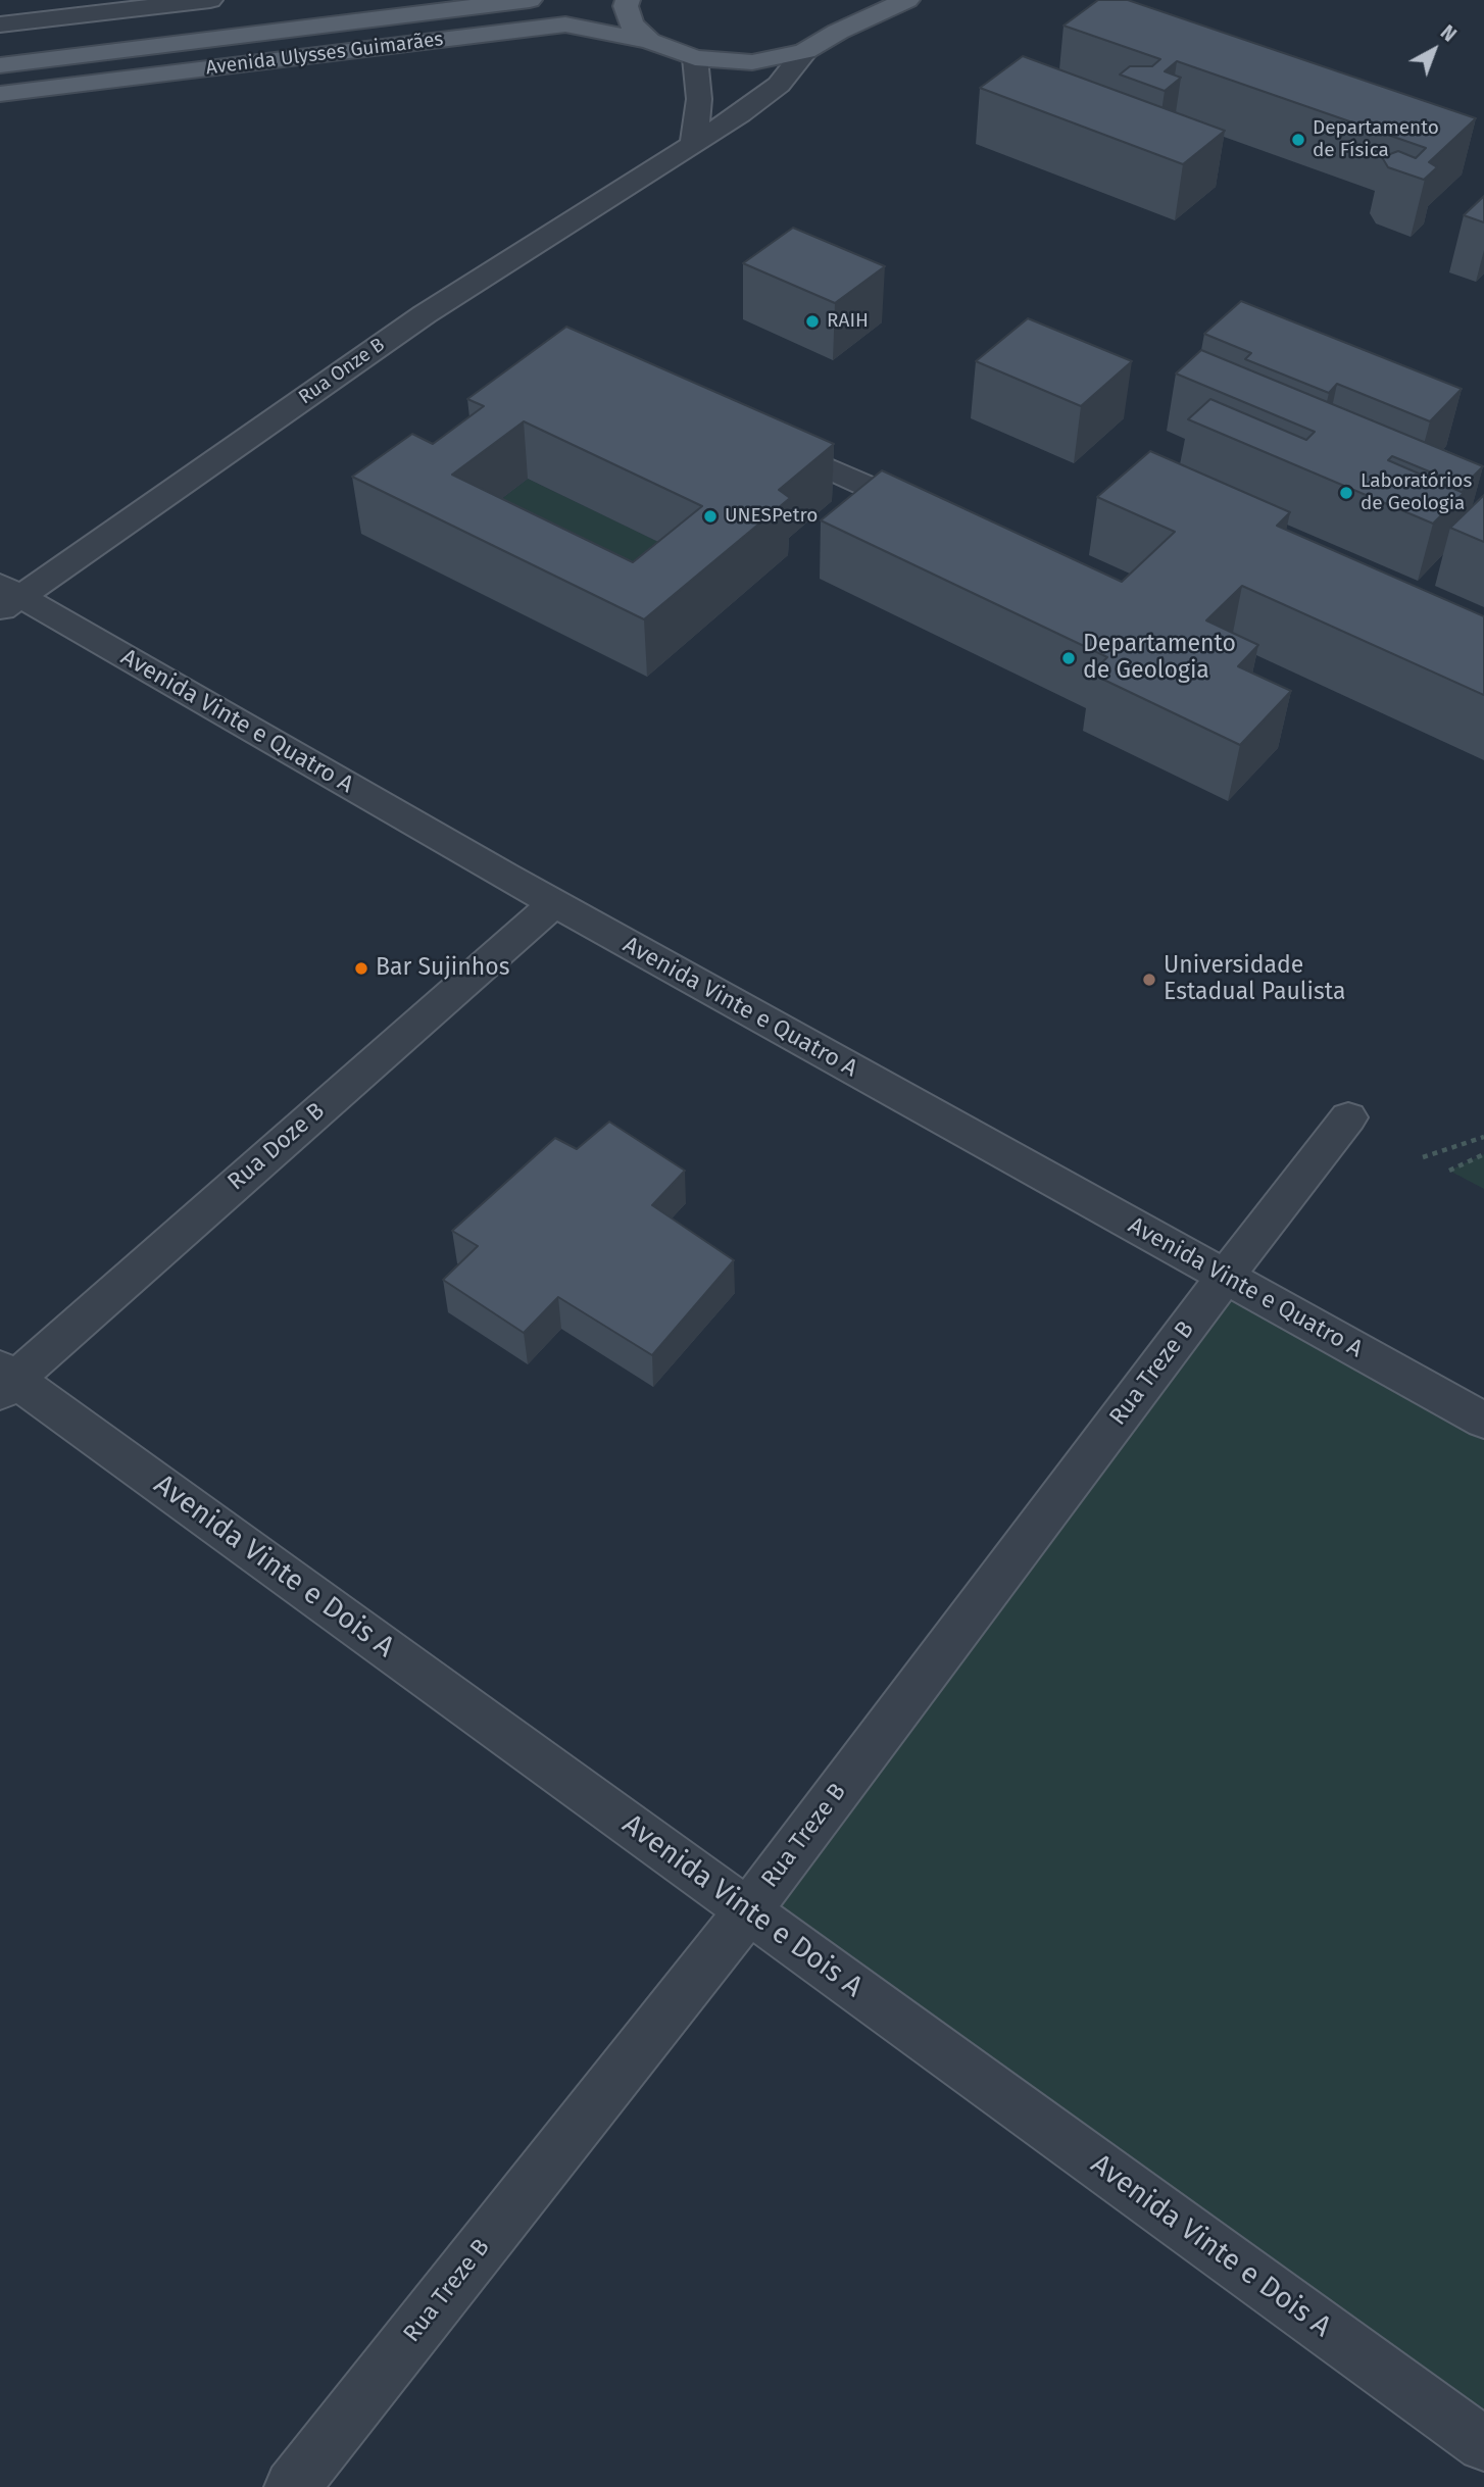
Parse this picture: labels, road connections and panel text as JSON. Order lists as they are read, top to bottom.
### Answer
{
  "streets": {
    "main road": ["Avenida Ulysses Guimarães"],
    "street": [
      "Rua Onze B",
      "Avenida Vinte e Quatro A",
      "Rua Doze B",
      "Rua Treze B",
      "Avenida Vinte e Dois A"
    ]
  },
  "crossings": [
    ["Avenida Ulysses Guimarães", "Rua Onze B"],
    ["Rua Onze B", "Avenida Vinte e Quatro A"],
    ["Avenida Vinte e Quatro A", "Rua Doze B"],
    ["Avenida Vinte e Quatro A", "Rua Treze B"],
    ["Rua Doze B", "Avenida Vinte e Dois A"],
    ["Rua Treze B", "Avenida Vinte e Dois A"]
  ],
  "places": [
    "Departamento de Física",
    "RAIH",
    "Laboratórios de Geologia",
    "UNESPetro",
    "Departamento de Geologia",
    "Bar Sujinhos",
    "Universidade Estadual Paulista"
  ],
  "north": "top right"
}
